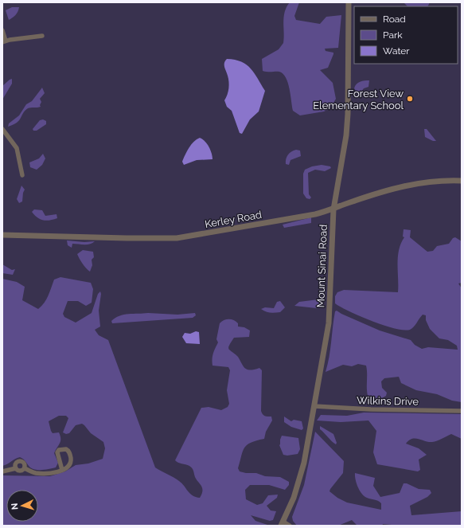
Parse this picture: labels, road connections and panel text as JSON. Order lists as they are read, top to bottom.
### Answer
{
  "streets": {
    "street": ["Kerley Road", "Mount Sinai Road", "Wilkins Drive"]
  },
  "crossings": [
    ["Kerley Road", "Mount Sinai Road"],
    ["Mount Sinai Road", "Wilkins Drive"]
  ],
  "places": ["Forest View Elementary School"],
  "legend": ["Road", "Park", "Water"],
  "north": "left"
}
